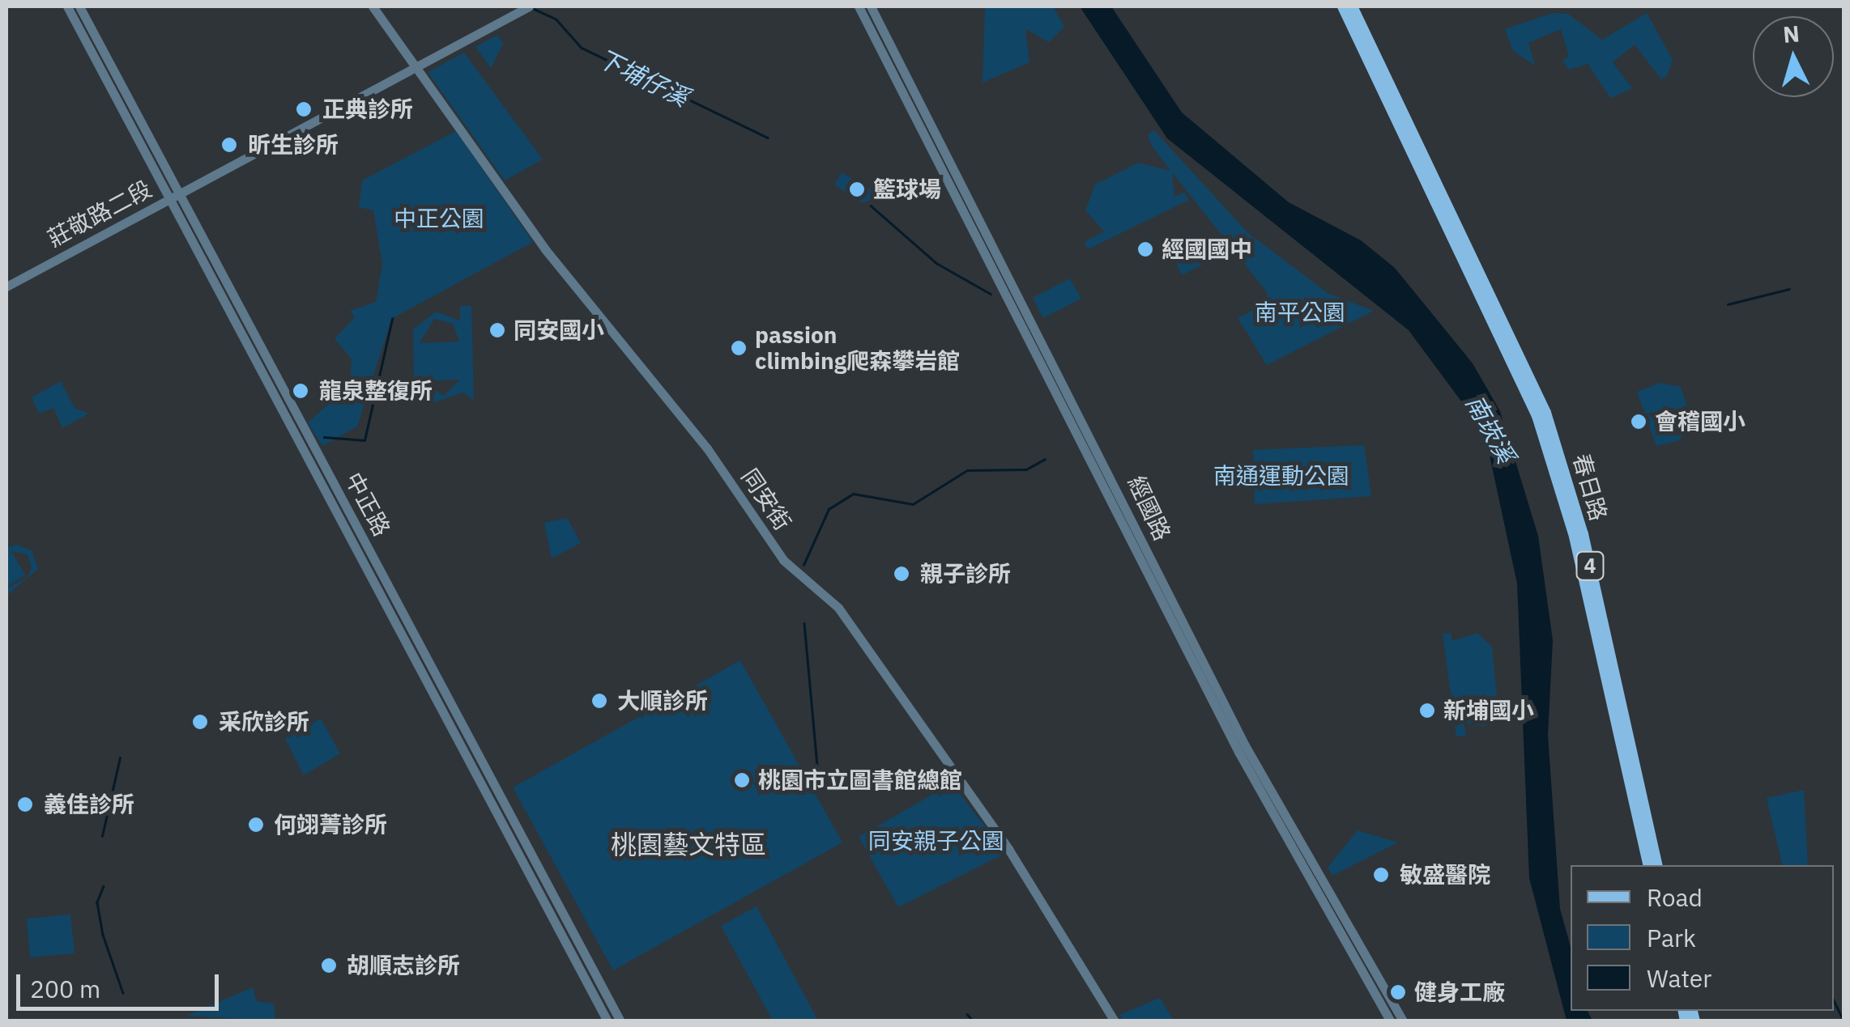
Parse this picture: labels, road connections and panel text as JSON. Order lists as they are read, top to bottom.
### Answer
{
  "streets": {
    "main road": ["春日路", "4"],
    "street": [
      "莊敬路二段",
      "同安街",
      "中正路",
      "經國路"
    ]
  },
  "crossings": [
    ["莊敬路二段", "同安街"],
    ["莊敬路二段", "中正路"],
    ["春日路", "4"]
  ],
  "districts": ["桃園藝文特區"],
  "water": ["下埔仔溪", "南崁溪"],
  "parks": [
    "中正公園",
    "南平公園",
    "南通運動公園",
    "同安親子公園"
  ],
  "places": [
    "正典診所",
    "昕生診所",
    "籃球場",
    "經國國中",
    "同安國小",
    "passion climbing爬森攀岩館",
    "龍泉整復所",
    "會稽國小",
    "親子診所",
    "大順診所",
    "新埔國小",
    "采欣診所",
    "桃園市立圖書館總館",
    "義佳診所",
    "何翊菁診所",
    "敏盛醫院",
    "胡順志診所",
    "健身工廠"
  ],
  "legend": ["Road", "Park", "Water"],
  "scale_bar": "200 m",
  "north": "top"
}
